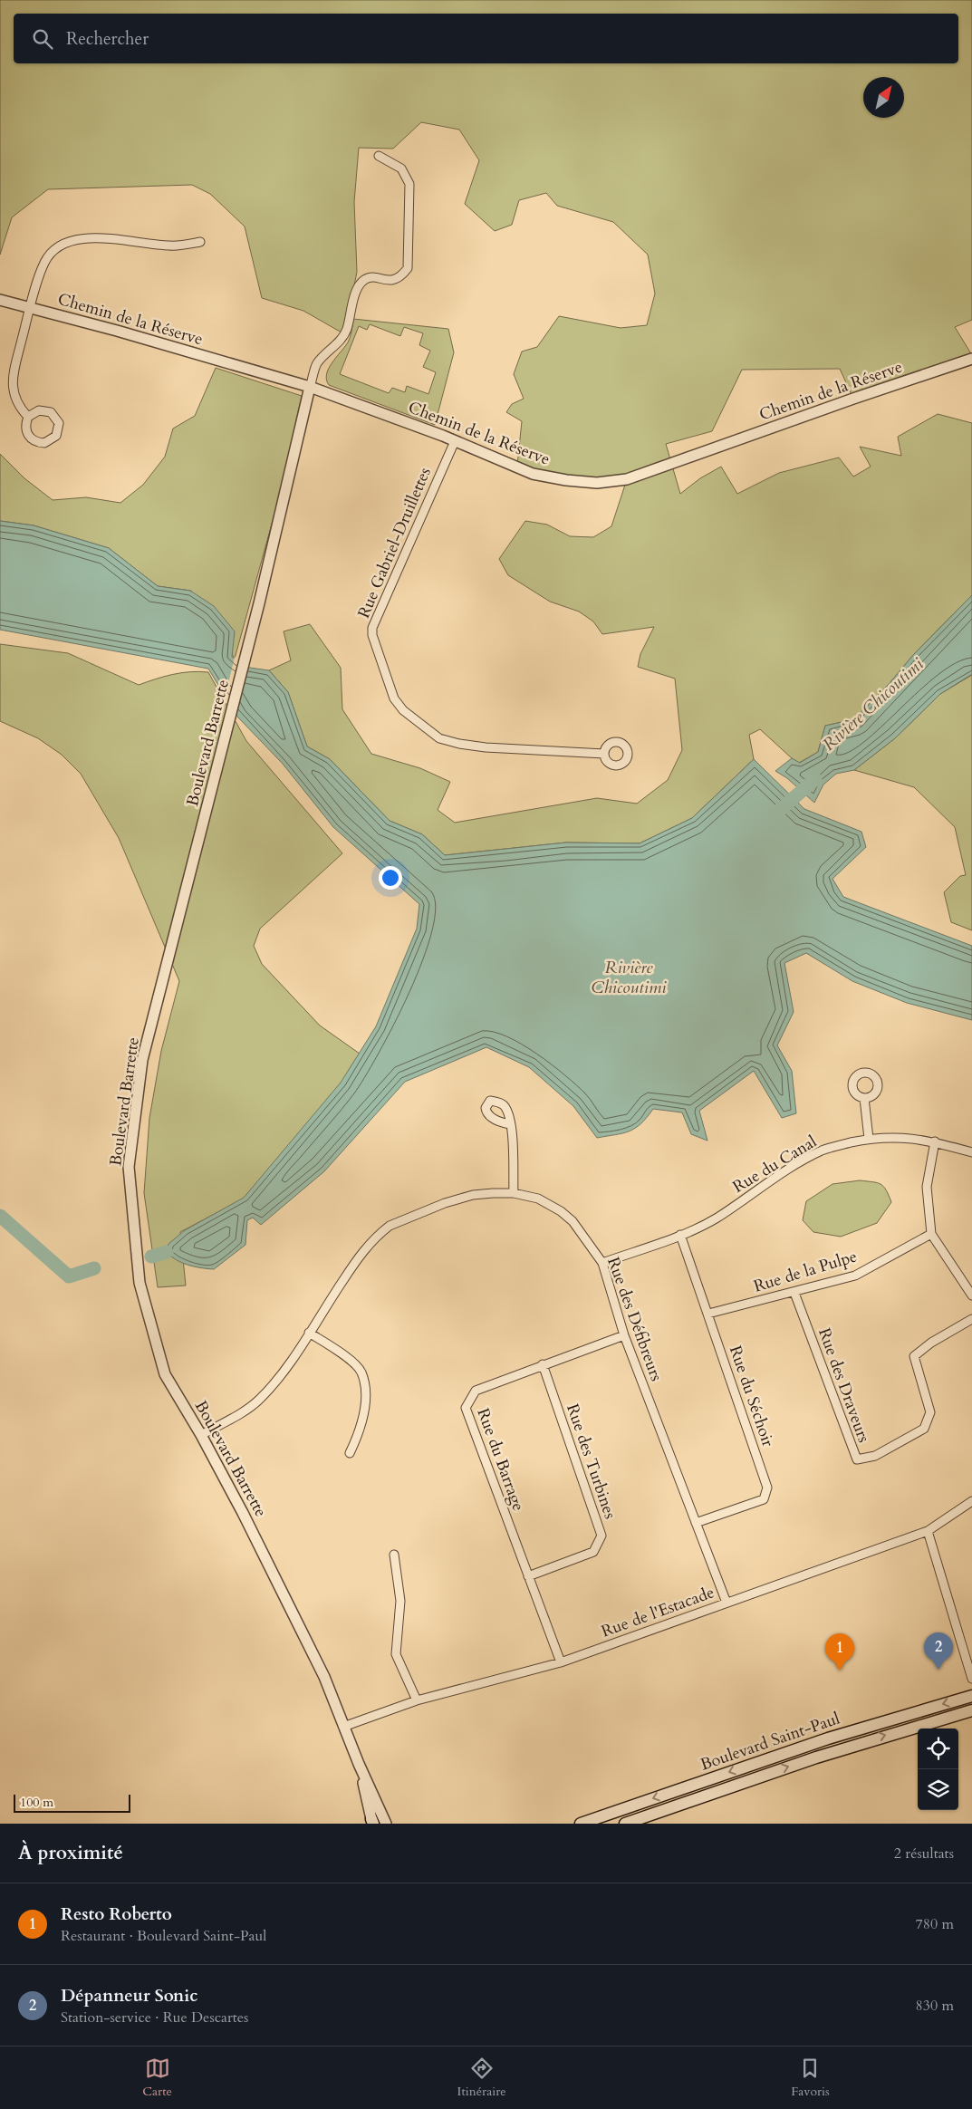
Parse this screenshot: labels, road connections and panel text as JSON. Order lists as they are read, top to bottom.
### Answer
{
  "streets": {
    "main road": ["Boulevard Saint-Paul"],
    "street": [
      "Chemin de la Réserve",
      "Rue Gabriel-Druillettes",
      "Boulevard Barrette",
      "Rue du Canal",
      "Rue de la Pulpe",
      "Rue des Défibreurs",
      "Rue des Draveurs",
      "Rue du Séchoir",
      "Rue du Barrage",
      "Rue des Turbines",
      "Rue de l'Estacade"
    ]
  },
  "crossings": [
    ["Chemin de la Réserve", "Rue Gabriel-Druillettes"],
    ["Chemin de la Réserve", "Boulevard Barrette"],
    ["Boulevard Barrette", "Rue des Défibreurs"],
    ["Boulevard Barrette", "Rue de l'Estacade"],
    ["Rue du Canal", "Rue des Défibreurs"],
    ["Rue du Canal", "Rue du Séchoir"],
    ["Rue de la Pulpe", "Rue des Draveurs"],
    ["Rue de la Pulpe", "Rue du Séchoir"],
    ["Rue des Défibreurs", "Rue du Séchoir"],
    ["Rue des Défibreurs", "Rue du Barrage"],
    ["Rue des Défibreurs", "Rue de l'Estacade"],
    ["Rue du Barrage", "Rue des Turbines"],
    ["Rue du Barrage", "Rue de l'Estacade"]
  ],
  "water": ["Rivière Chicoutimi"],
  "scale_bar": "100 m",
  "north": "top right",
  "page": {
    "search": "Rechercher",
    "pins": ["2", "1"],
    "scale": "100 m",
    "heading": ["À proximité", "2 résultats"],
    "list": [
      {
        "mark": "1",
        "name": "Resto Roberto",
        "note": "Restaurant · Boulevard Saint-Paul",
        "value": "780 m"
      },
      {
        "mark": "2",
        "name": "Dépanneur Sonic",
        "note": "Station-service · Rue Descartes",
        "value": "830 m"
      }
    ],
    "nav": ["Carte", "Itinéraire", "Favoris"]
  }
}
